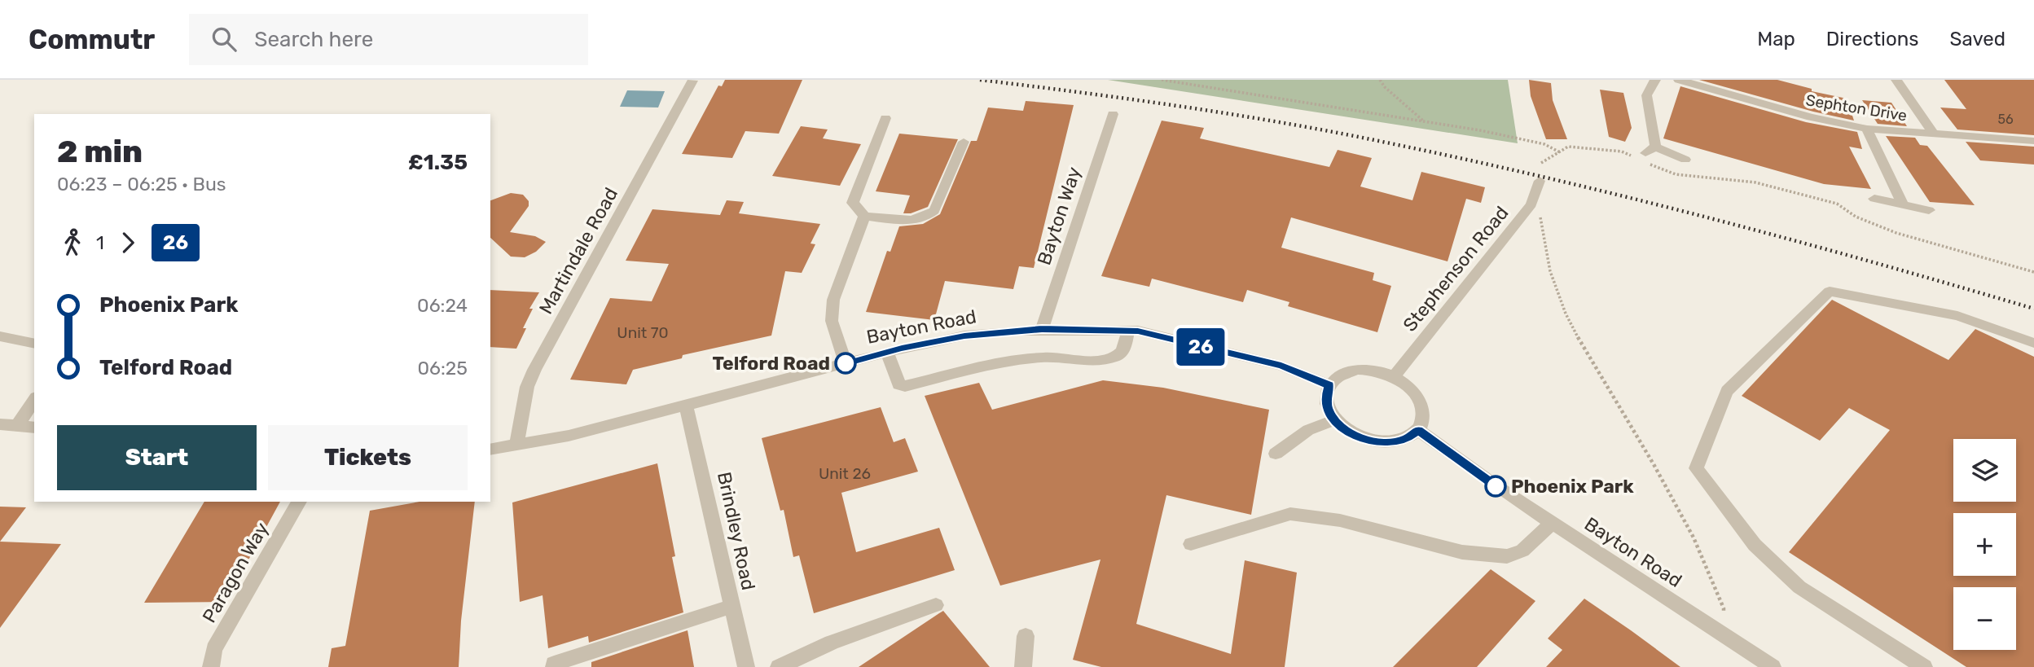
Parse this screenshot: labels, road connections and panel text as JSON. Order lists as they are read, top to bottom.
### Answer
{
  "streets": {
    "street": [
      "Sephton Drive",
      "Bayton Way",
      "Martindale Road",
      "Stephenson Road",
      "Bayton Road",
      "Brindley Road",
      "Paragon Way"
    ]
  },
  "crossings": [
    ["Bayton Way", "Bayton Road"],
    ["Martindale Road", "Bayton Road"],
    ["Stephenson Road", "Bayton Road"],
    ["Bayton Road", "Brindley Road"]
  ],
  "places": ["Telford Road", "Phoenix Park"],
  "lines": ["bus line 26"],
  "house_numbers": ["56", "Unit 70", "Unit 26"],
  "page": {
    "header": "Commutr",
    "search": "Search here",
    "nav": ["Map", "Directions", "Saved"],
    "on_map": "26",
    "heading": ["2 min", "06:23 – 06:25 · Bus", "£1.35"],
    "legs": ["1", "26"],
    "list": [
      {
        "name": "Phoenix Park",
        "value": "06:24"
      },
      {
        "name": "Telford Road",
        "value": "06:25"
      }
    ],
    "buttons": ["Start", "Tickets"],
    "map_buttons": ["+", "−"]
  }
}
